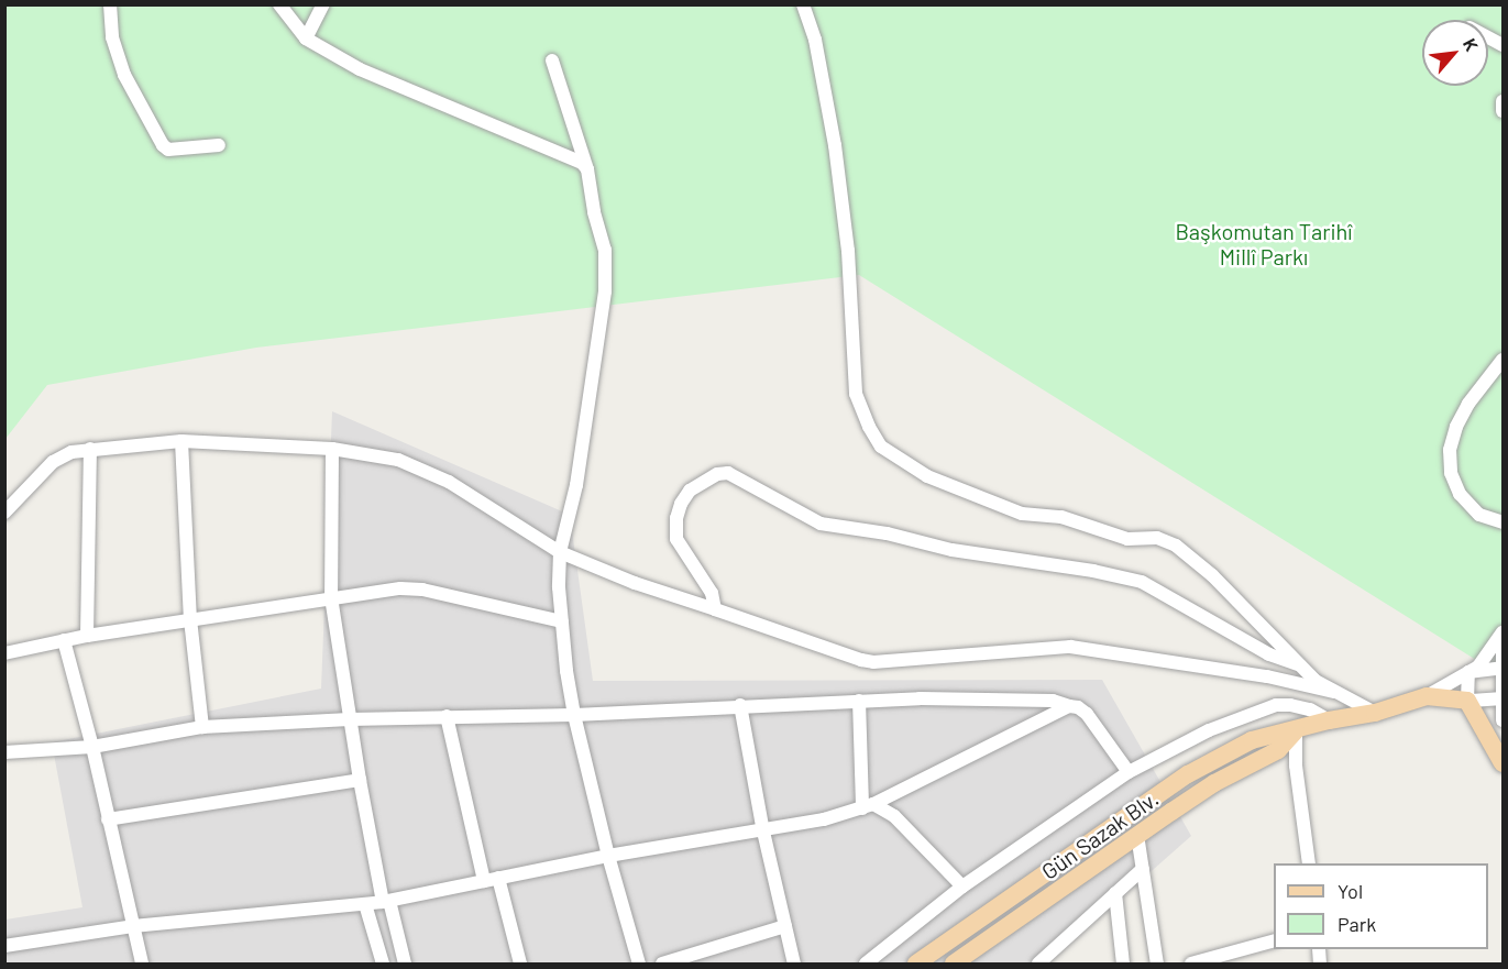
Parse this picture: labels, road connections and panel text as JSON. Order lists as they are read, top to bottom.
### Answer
{
  "streets": {
    "main road": ["Gün Sazak Blv."]
  },
  "parks": ["Başkomutan Tarihî Millî Parkı"],
  "legend": ["Yol", "Park"],
  "north": "top right"
}
